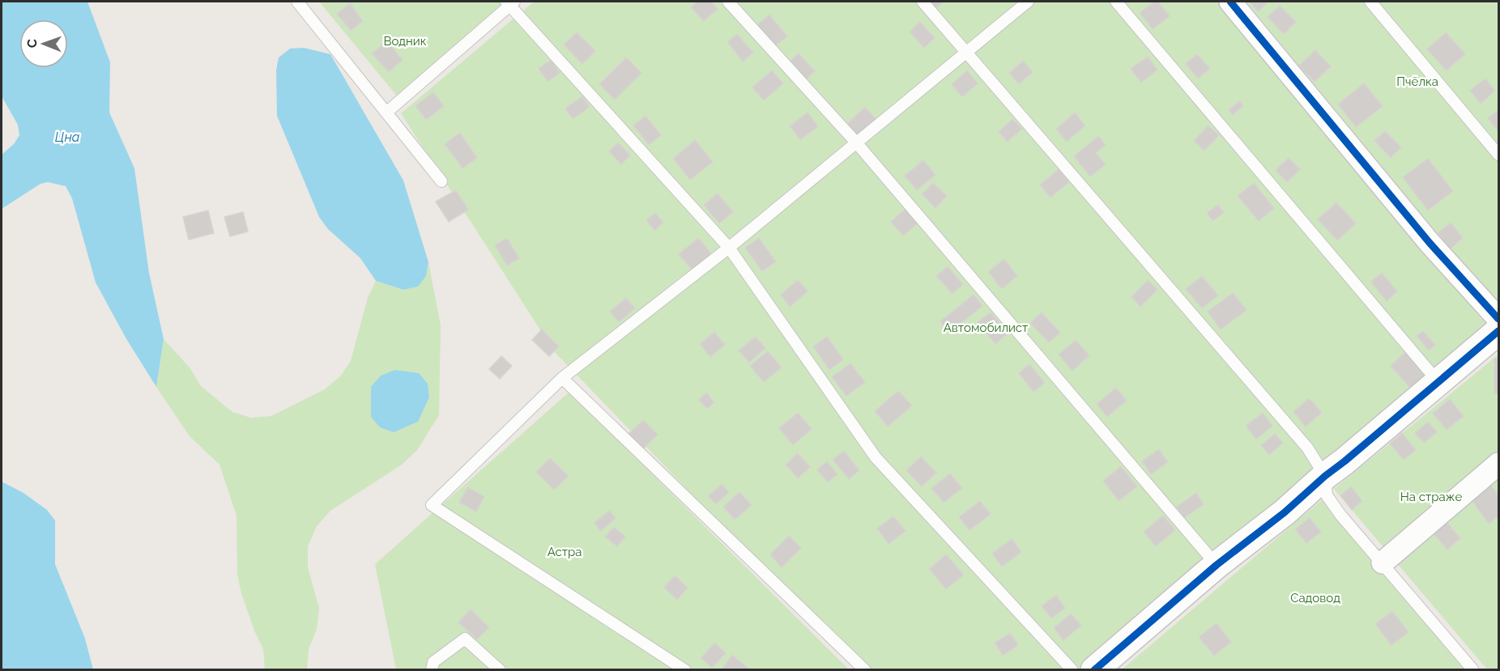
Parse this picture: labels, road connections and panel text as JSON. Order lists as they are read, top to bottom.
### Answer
{
  "water": ["Цна"],
  "parks": [
    "Водник",
    "Пчёлка",
    "Автомобилист",
    "На страже",
    "Астра",
    "Садовод"
  ],
  "north": "left"
}
